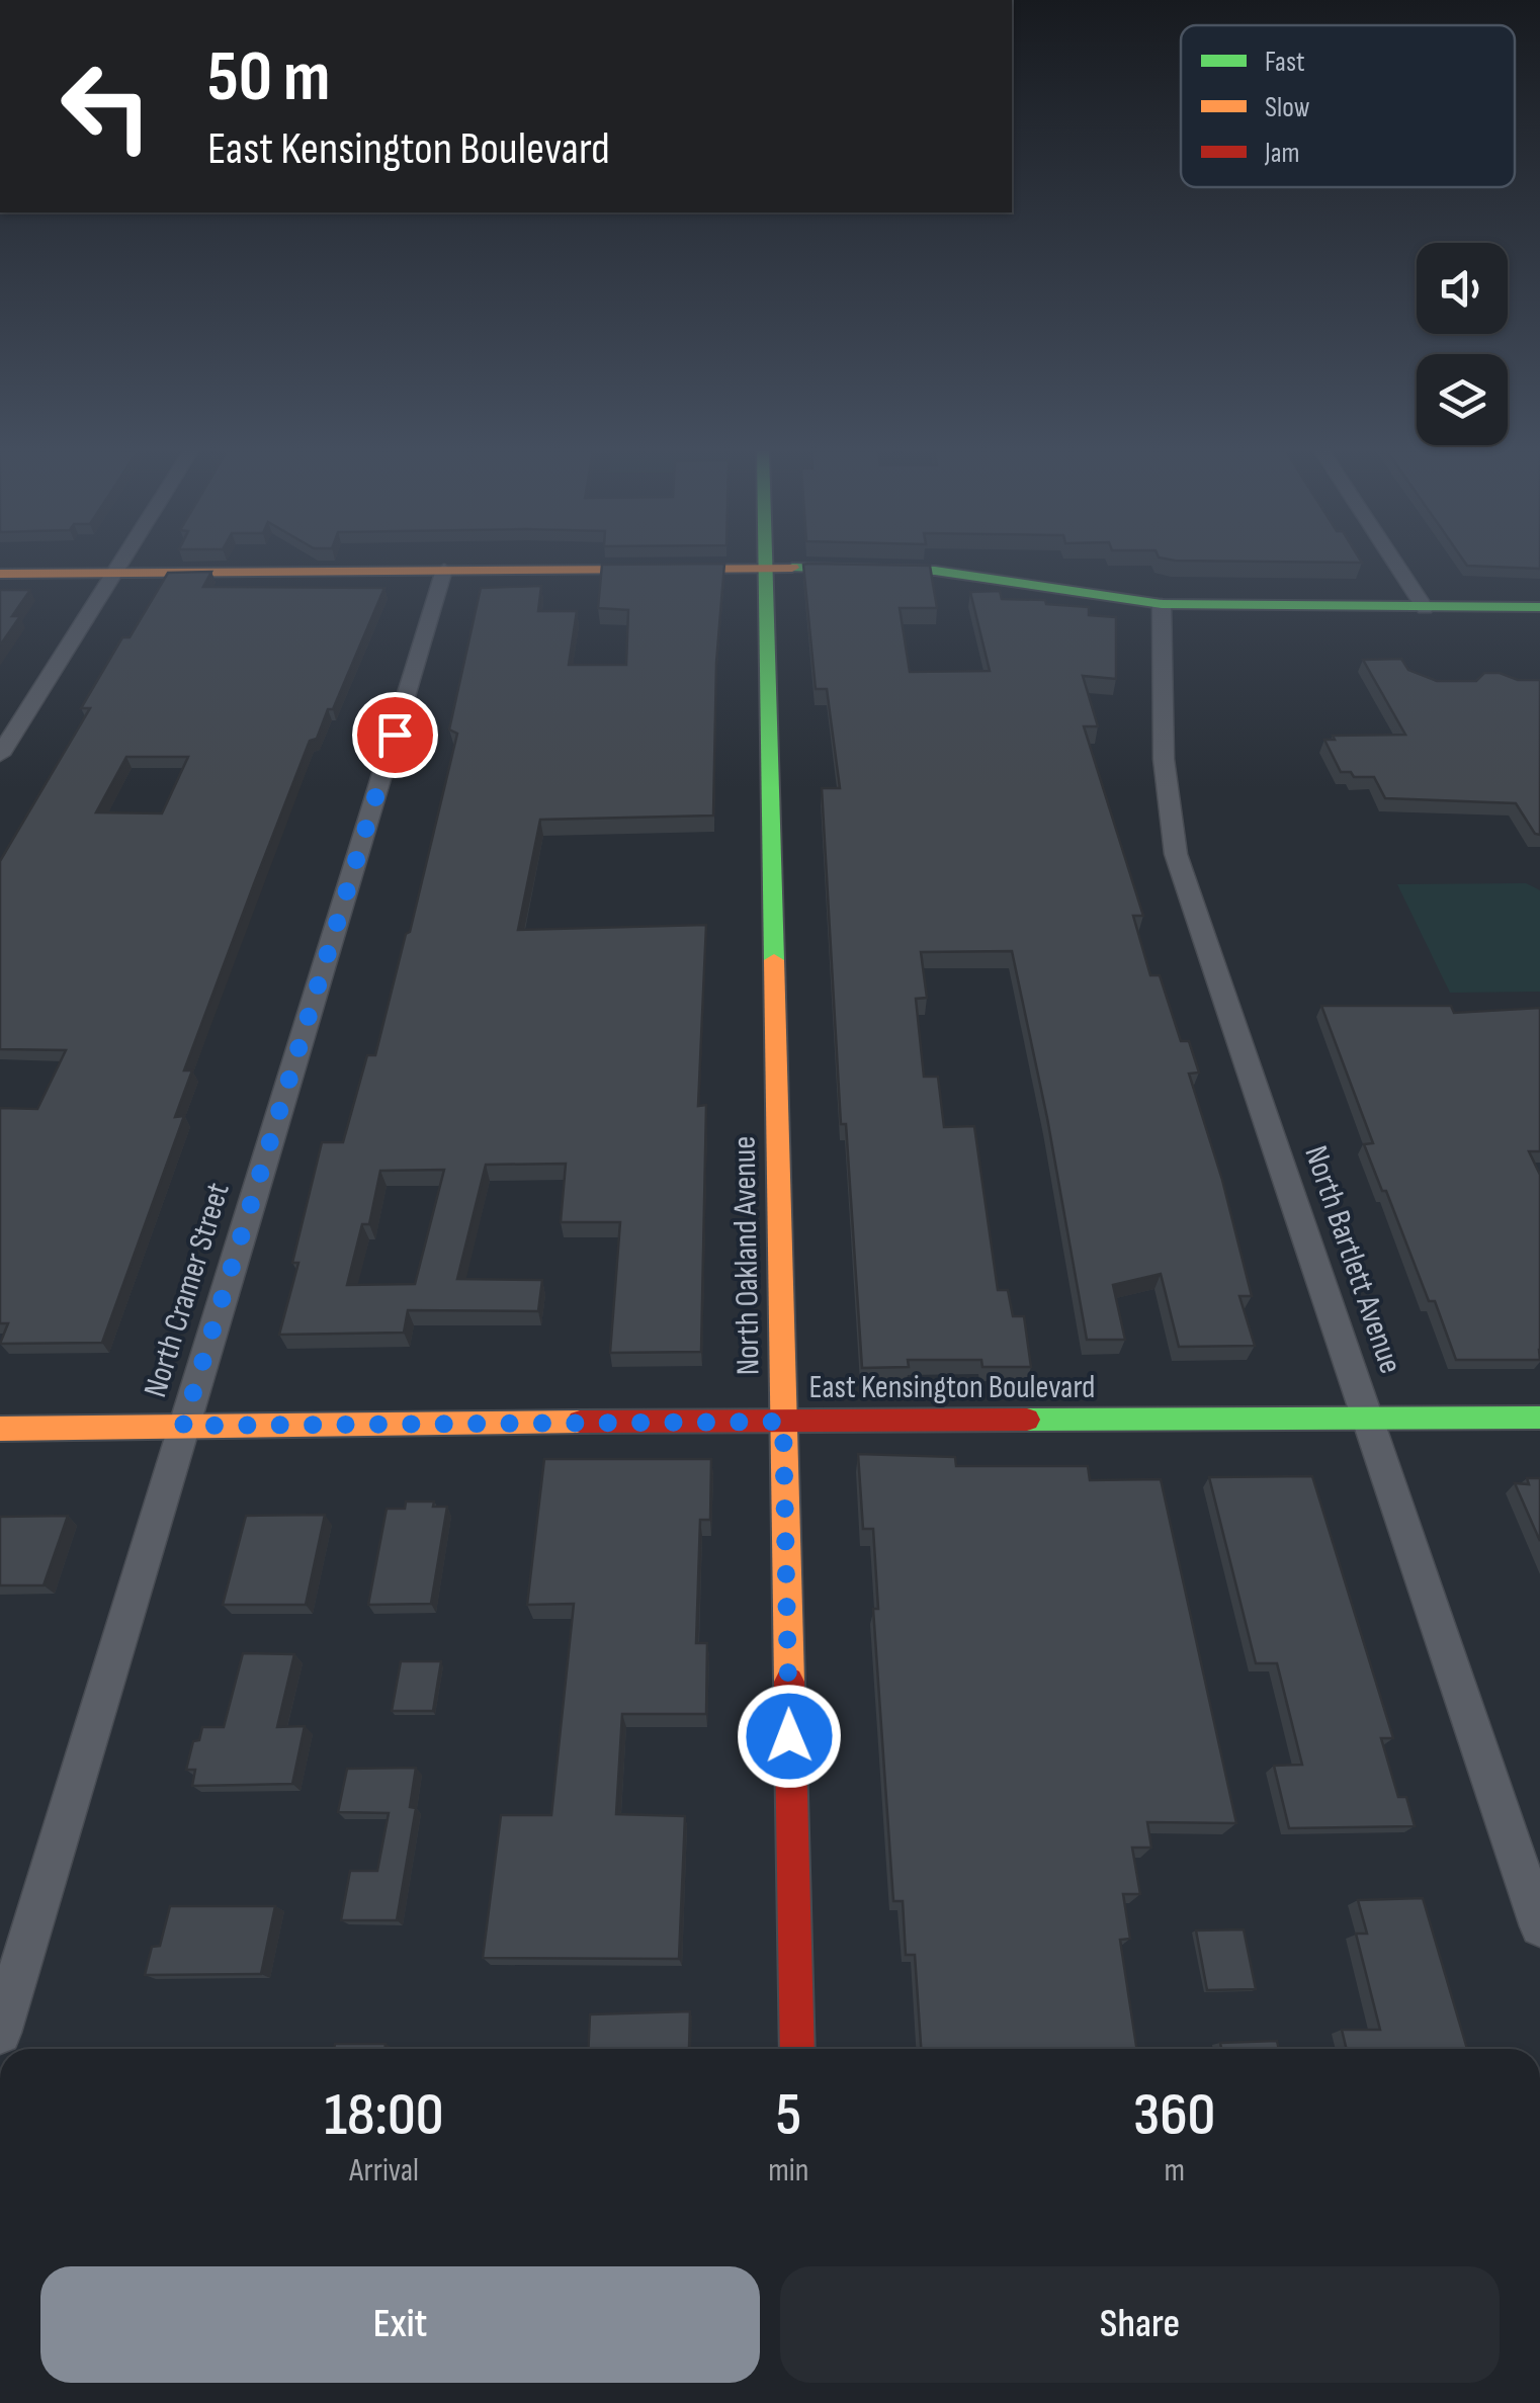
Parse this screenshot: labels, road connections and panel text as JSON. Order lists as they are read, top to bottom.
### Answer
{
  "streets": {
    "street": [
      "North Oakland Avenue",
      "North Bartlett Avenue",
      "North Cramer Street",
      "East Kensington Boulevard"
    ]
  },
  "crossings": [
    ["North Oakland Avenue", "East Kensington Boulevard"],
    ["North Bartlett Avenue", "East Kensington Boulevard"],
    ["North Cramer Street", "East Kensington Boulevard"]
  ],
  "legend": ["Fast", "Slow", "Jam"],
  "page": {
    "turn": ["50 m", "East Kensington Boulevard"],
    "eta": [
      "18:00",
      "Arrival",
      "5",
      "min",
      "360",
      "m"
    ],
    "buttons": ["Exit", "Share"]
  }
}
